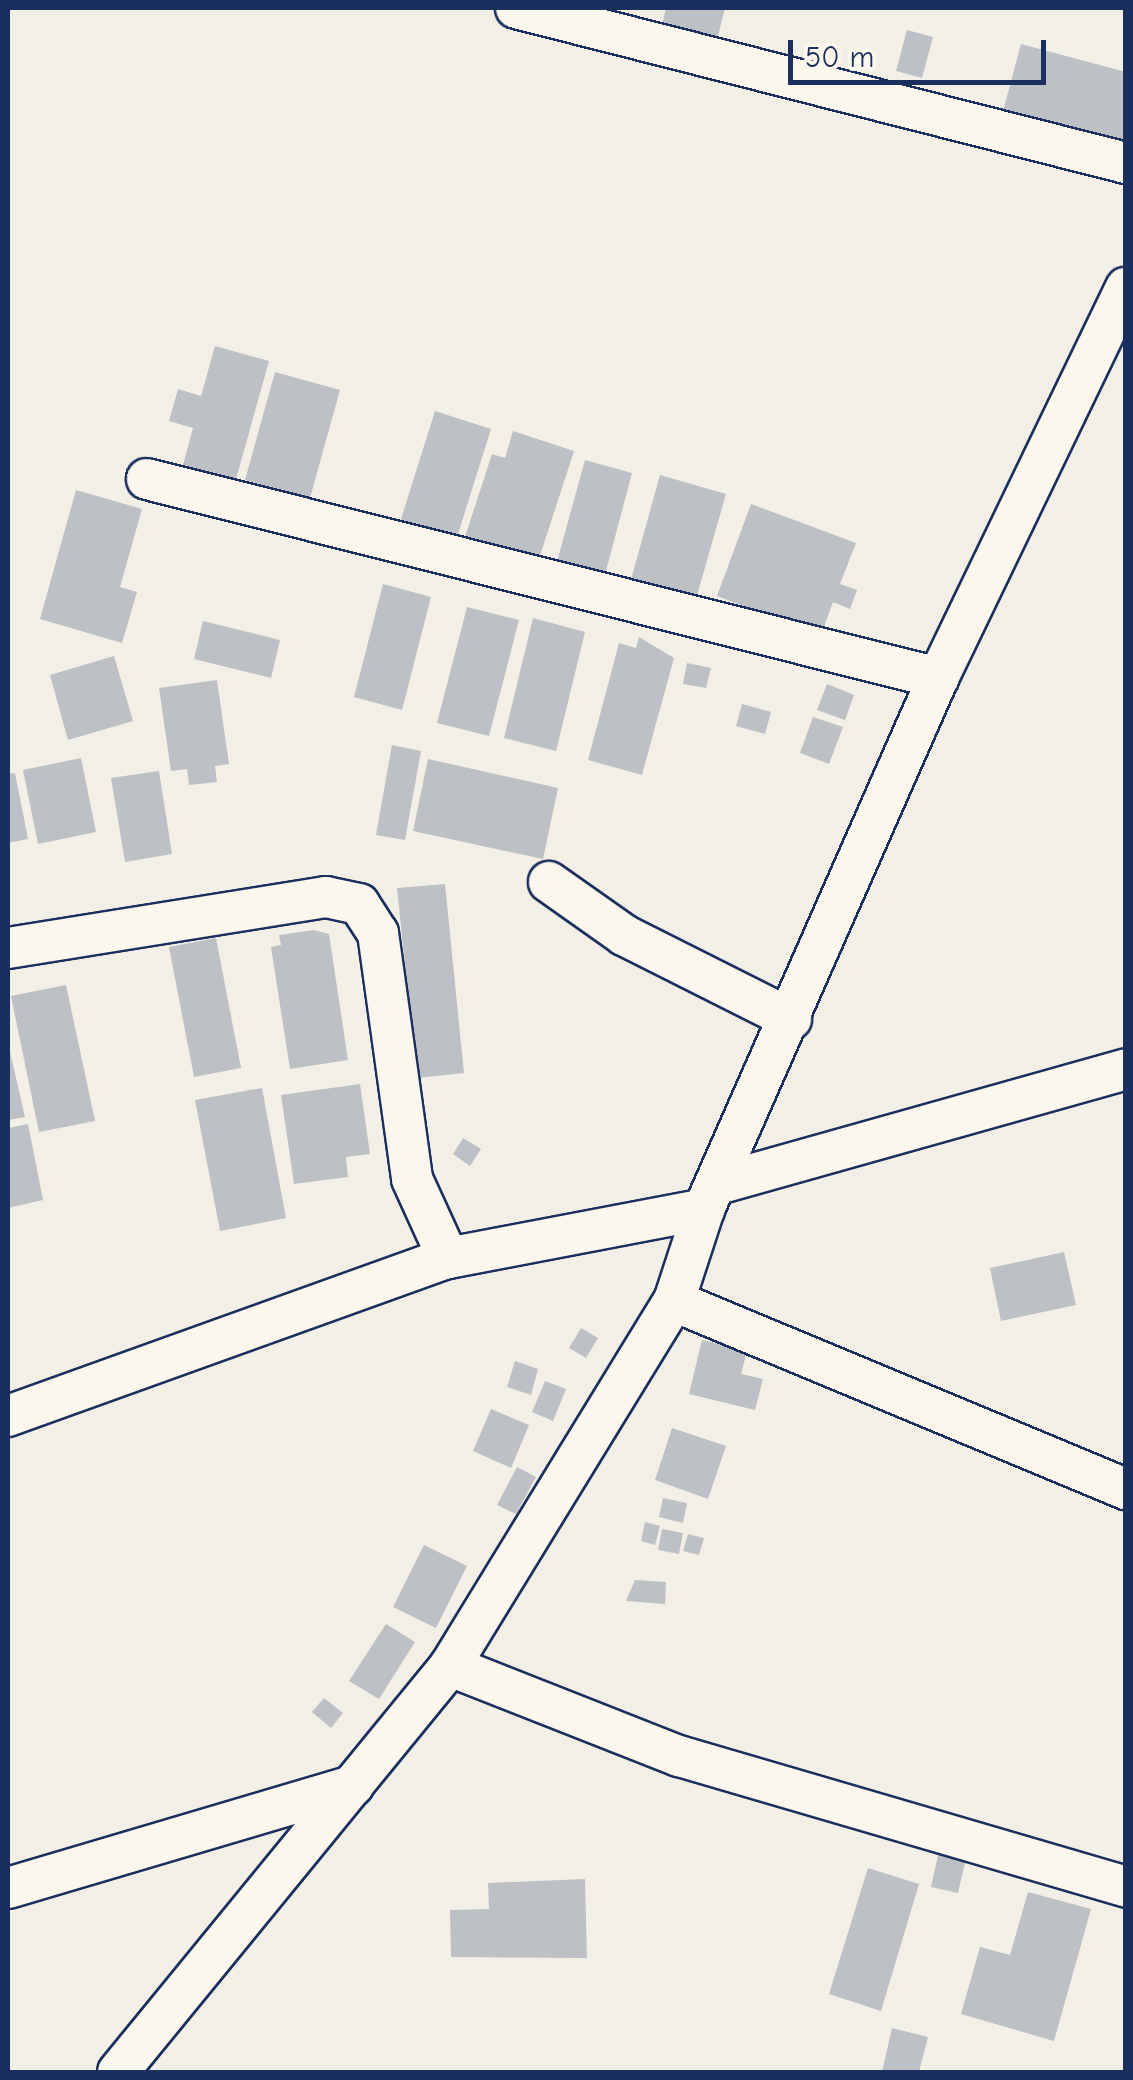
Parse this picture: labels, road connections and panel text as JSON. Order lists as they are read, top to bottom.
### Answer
{
  "scale_bar": "50 m"
}
